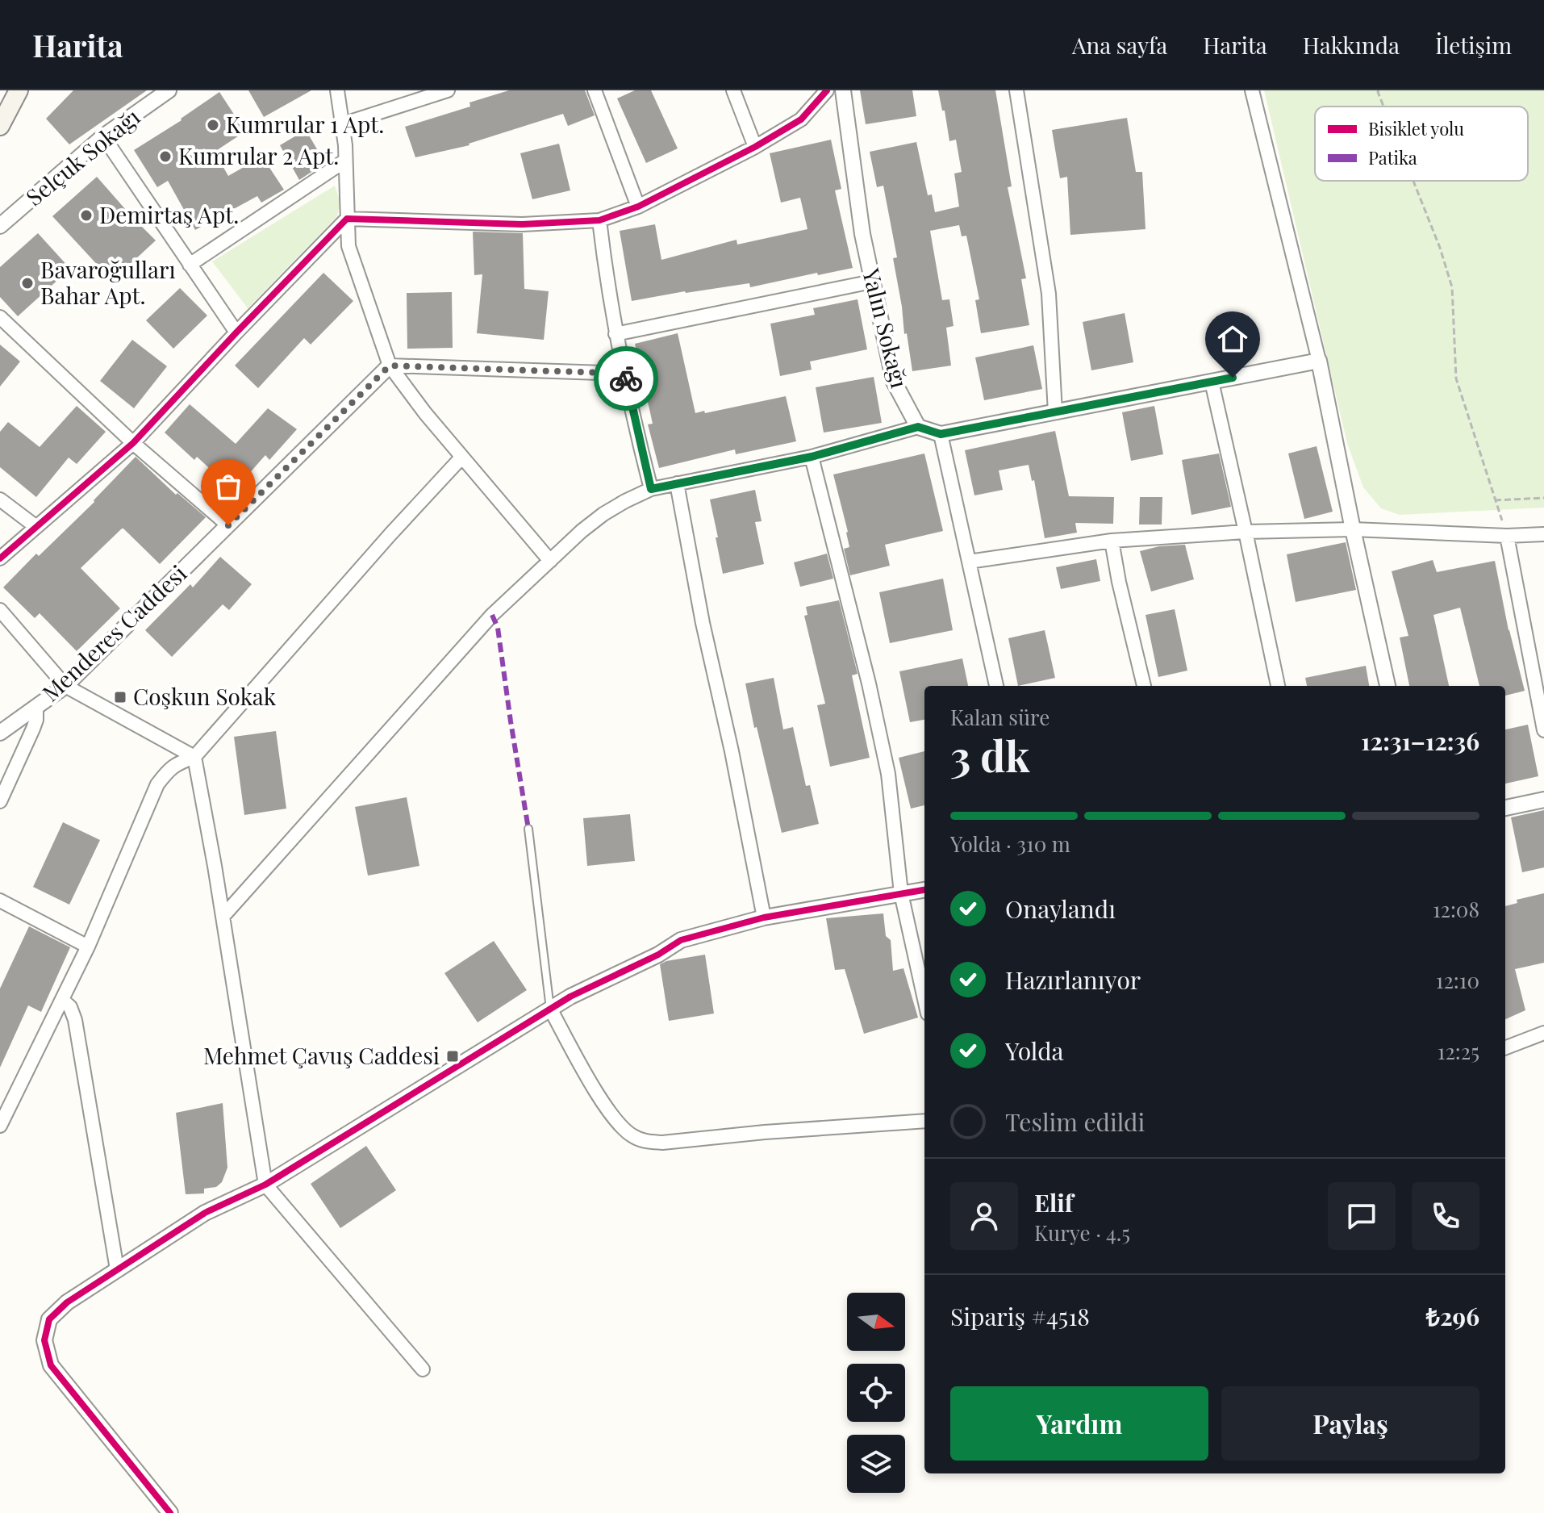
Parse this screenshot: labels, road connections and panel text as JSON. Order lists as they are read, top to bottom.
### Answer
{
  "streets": {
    "street": ["Selçuk Sokağı", "Yalın Sokağı", "Menderes Caddesi"]
  },
  "places": {
    "other": [
      "Kumrular 1 Apt.",
      "Kumrular 2 Apt.",
      "Demirtaş Apt.",
      "Bavaroğulları Bahar Apt."
    ],
    "transit": ["Coşkun Sokak", "Mehmet Çavuş Caddesi"]
  },
  "legend": ["Bisiklet yolu", "Patika"],
  "north": "right",
  "page": {
    "header": "Harita",
    "nav": [
      "Ana sayfa",
      "Harita",
      "Hakkında",
      "İletişim"
    ],
    "heading": ["3 dk", "Kalan süre", "12:31–12:36"],
    "panel": [
      "Elif",
      "Kurye · 4.5",
      "Sipariş #4518",
      "₺296"
    ],
    "bar": "Yolda · 310 m",
    "list": [
      ["Onaylandı", "12:08"],
      ["Hazırlanıyor", "12:10"],
      ["Yolda", "12:25"],
      "Teslim edildi"
    ],
    "buttons": ["Yardım", "Paylaş"]
  }
}
